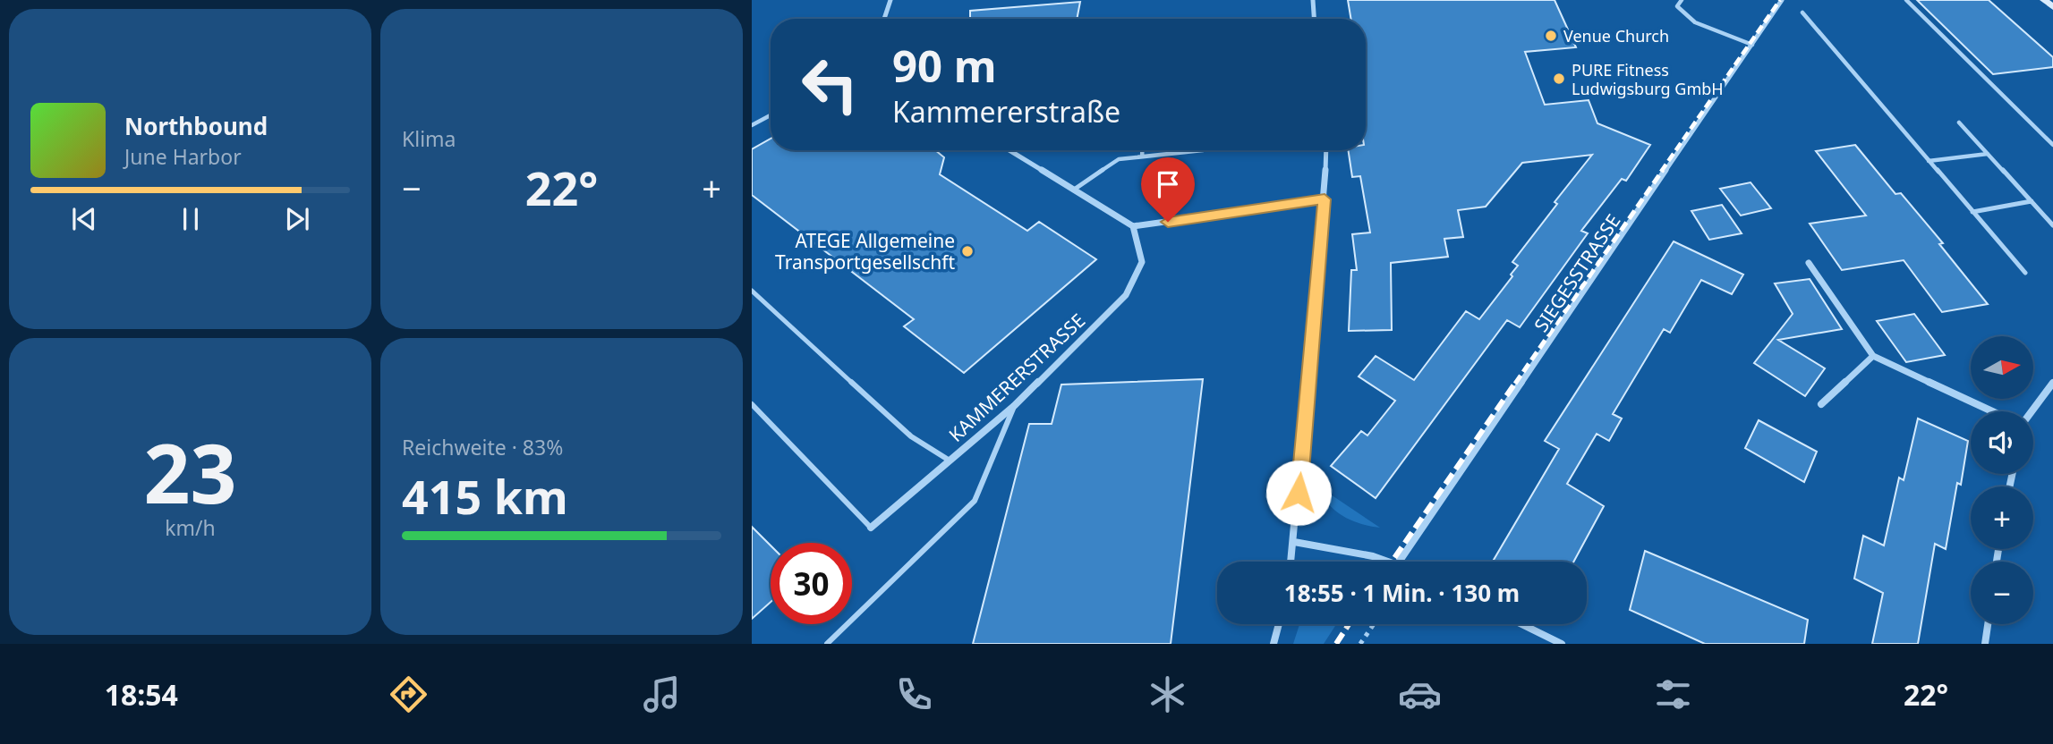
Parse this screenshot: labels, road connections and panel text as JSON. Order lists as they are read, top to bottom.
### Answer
{
  "streets": {
    "street": ["SIEGESSTRASSE", "KAMMERERSTRASSE"]
  },
  "places": ["Venue Church", "PURE Fitness Ludwigsburg GmbH", "ATEGE Allgemeine Transportgesellschft"],
  "north": "right",
  "page": {
    "tile": [
      "Klima",
      ["23", "km/h"],
      ["Reichweite · 83%", "415 km"]
    ],
    "turn": ["90 m", "Kammererstraße"],
    "song": ["Northbound", "June Harbor"],
    "heat": ["−", "22°", "+"],
    "map_buttons": ["+", "−"],
    "limit": "30",
    "trip": "18:55 · 1 Min. · 130 m",
    "tabs": ["18:54", "22°"]
  }
}
